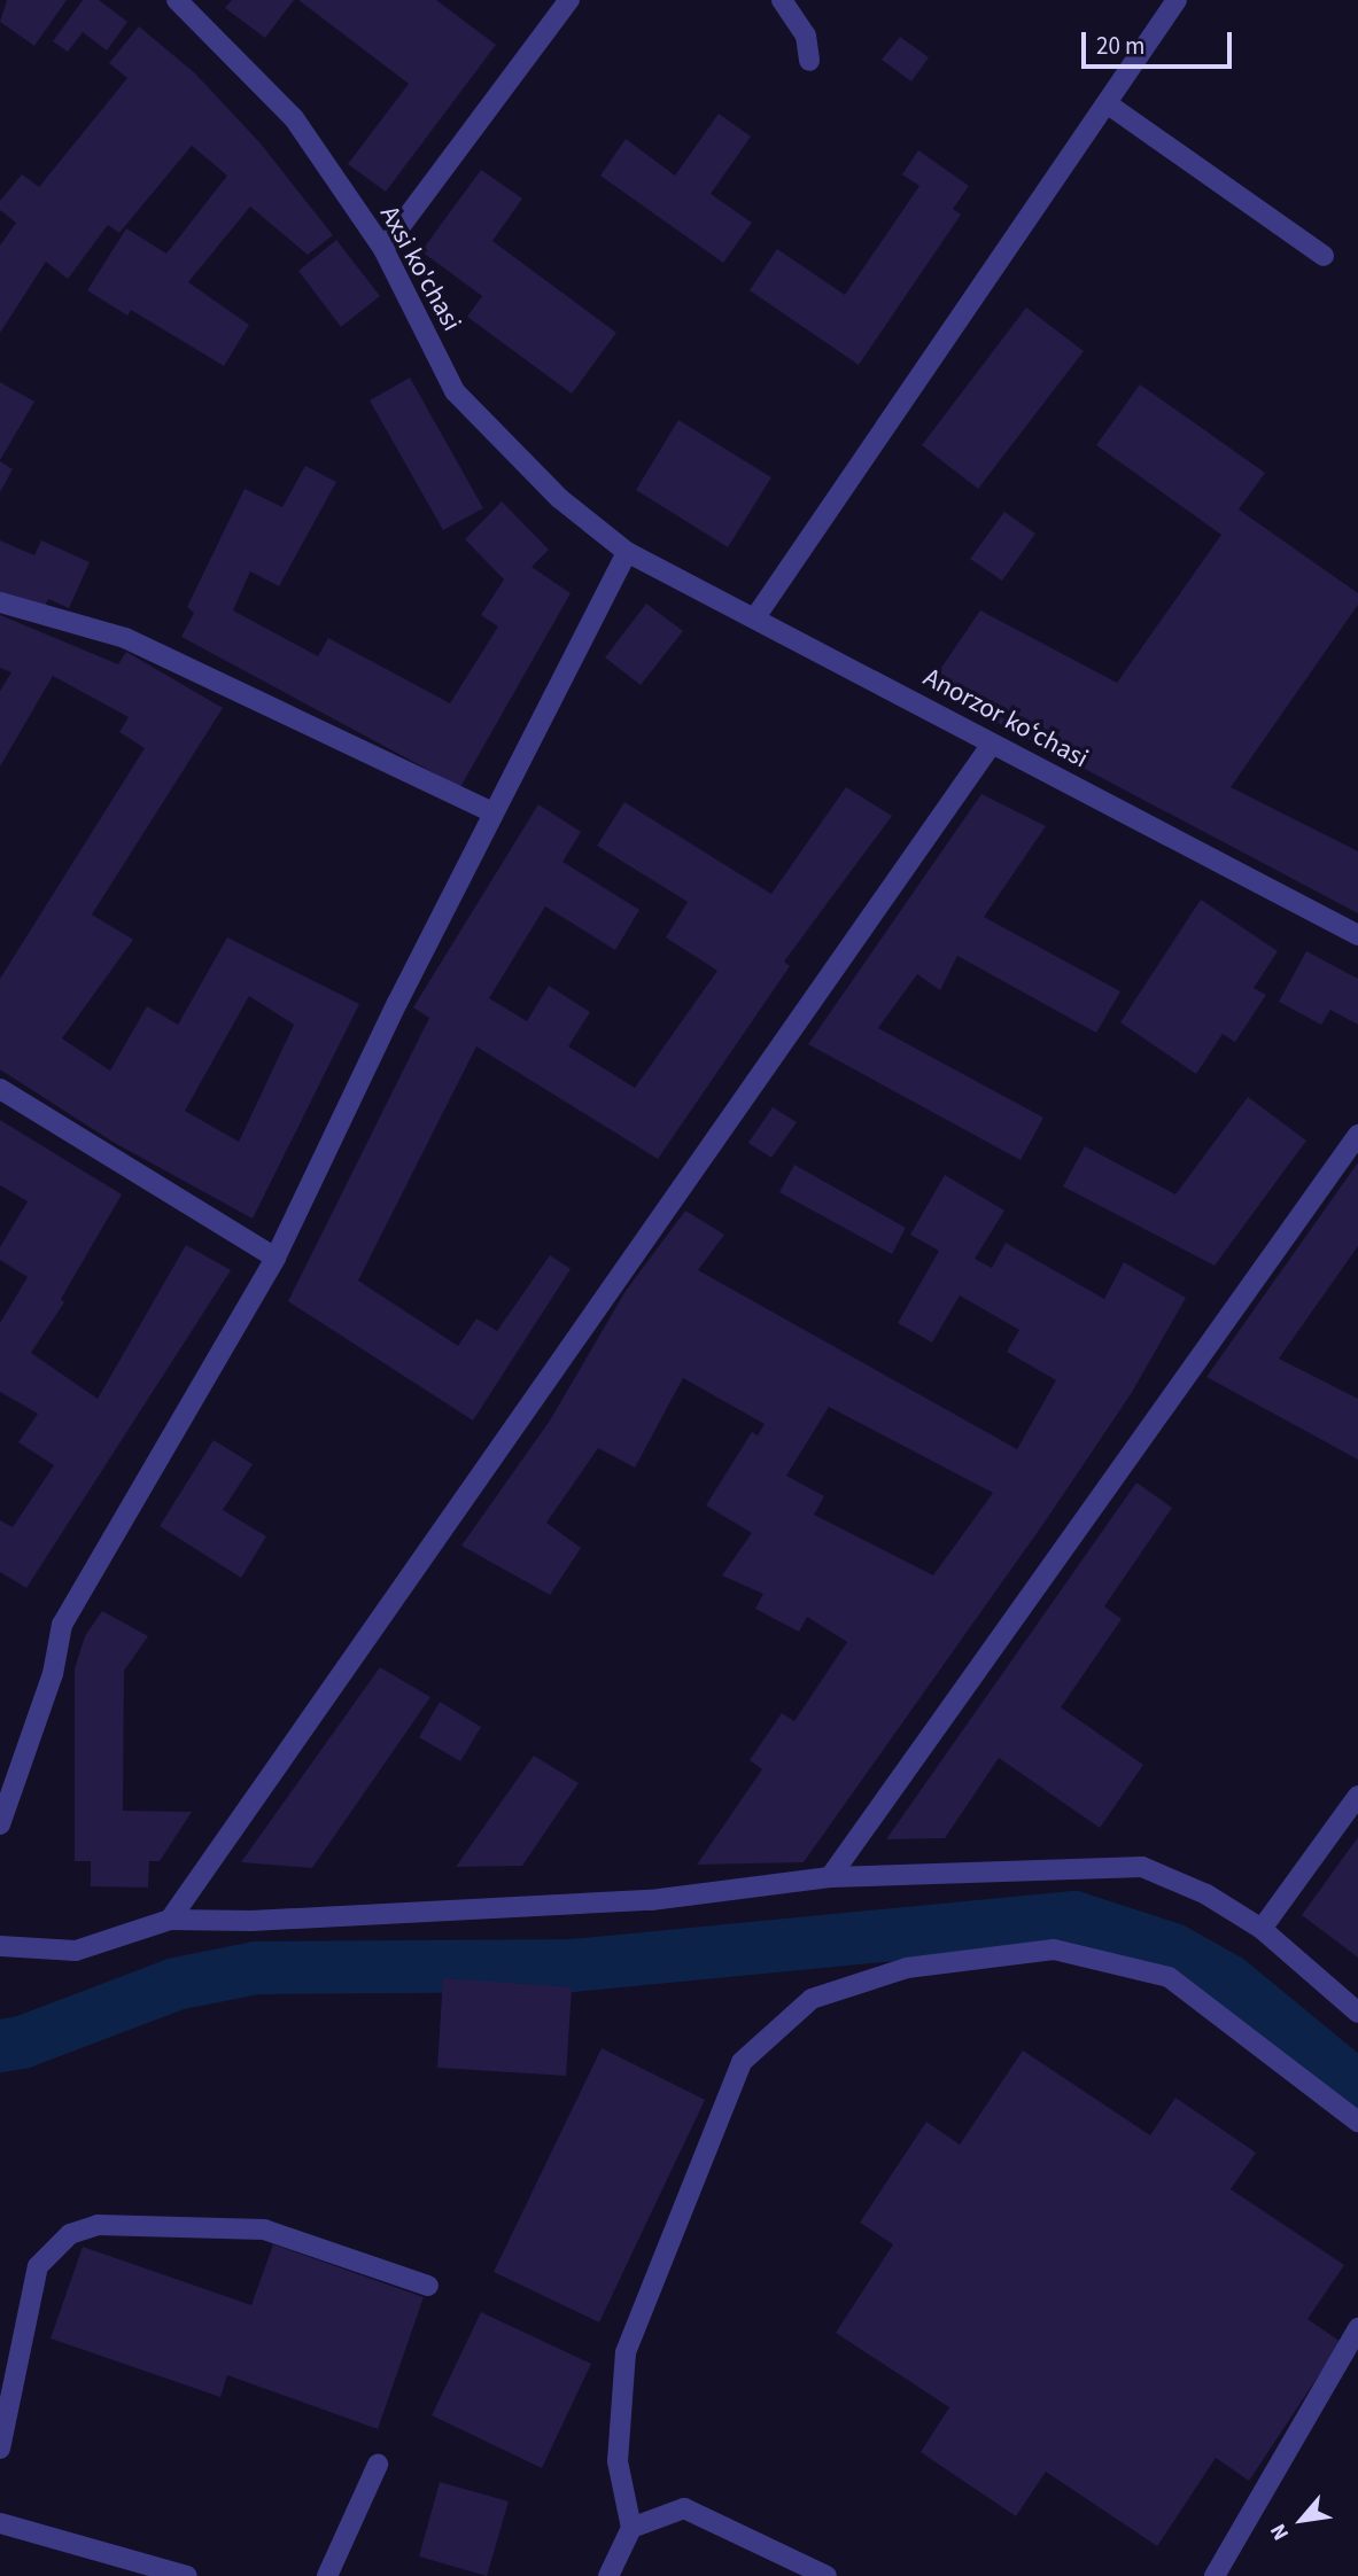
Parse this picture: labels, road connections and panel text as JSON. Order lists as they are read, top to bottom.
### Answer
{
  "streets": {
    "street": ["Axsi ko'chasi", "Anorzor koʻchasi"]
  },
  "crossings": [
    ["Axsi ko'chasi", "Anorzor koʻchasi"]
  ],
  "scale_bar": "20 m",
  "north": "bottom left"
}
